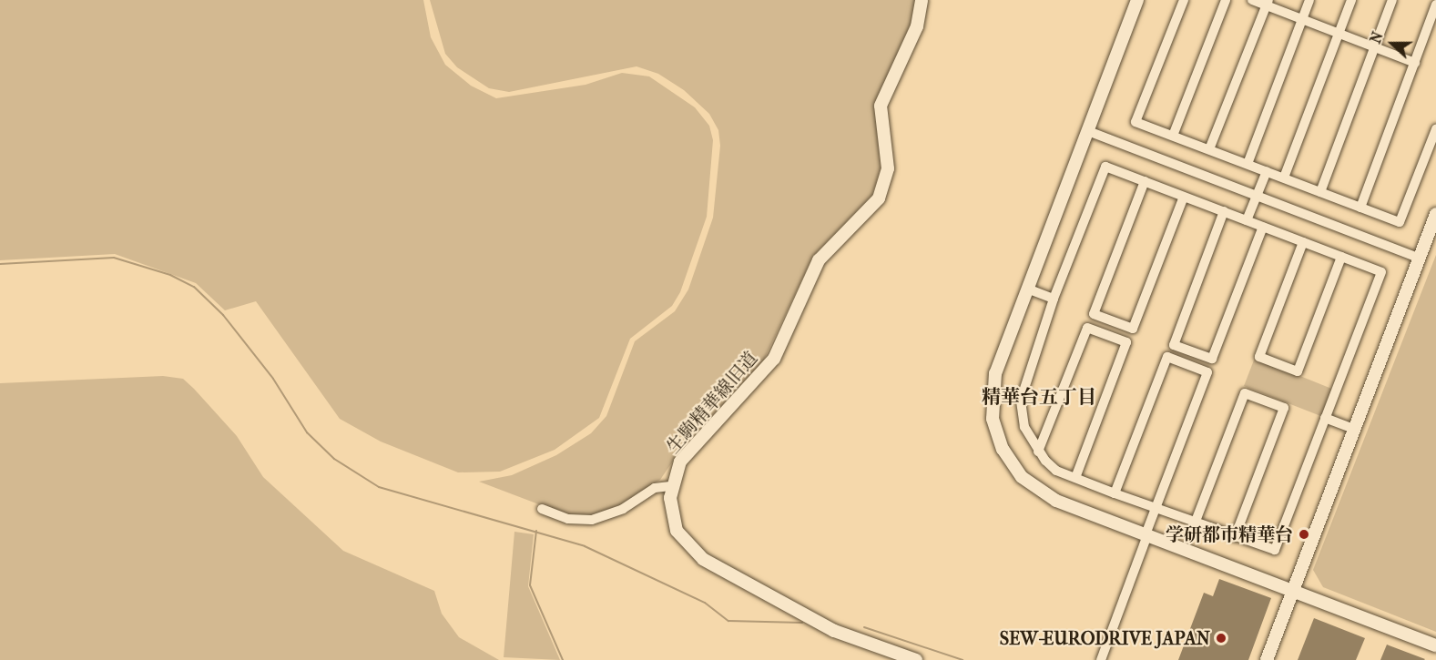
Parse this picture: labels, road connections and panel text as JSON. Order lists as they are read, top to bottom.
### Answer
{
  "streets": {
    "street": ["生駒精華線旧道"]
  },
  "districts": ["精華台五丁目"],
  "places": ["学研都市精華台", "SEW-EURODRIVE JAPAN"],
  "north": "left"
}
